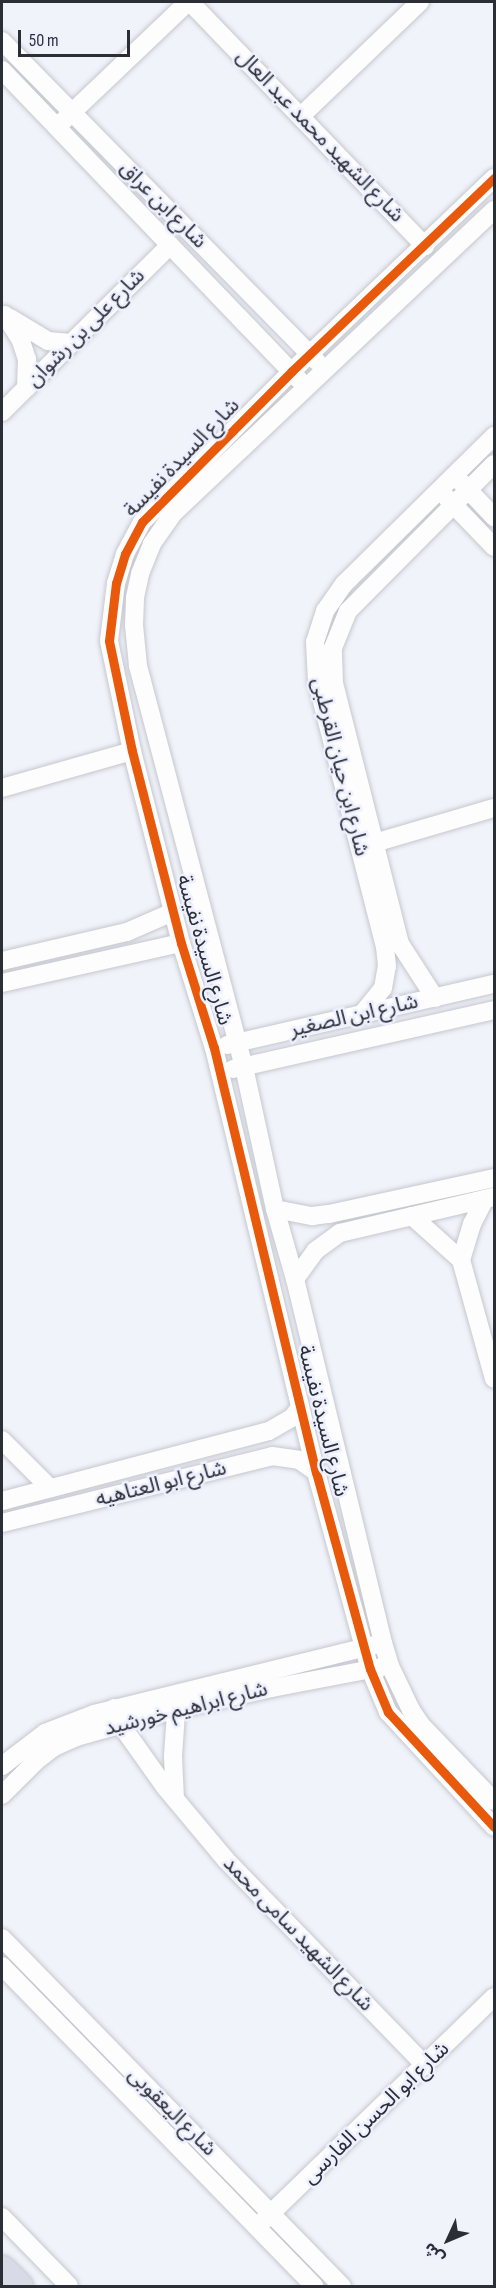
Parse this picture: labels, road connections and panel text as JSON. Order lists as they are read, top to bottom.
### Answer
{
  "streets": {
    "street": [
      "شارع الشهيد محمد عبد العال",
      "شارع ابن عراق",
      "شارع على بن رشوان",
      "شارع السيدة نفيسة",
      "شارع ابن حيان القرطبى",
      "شارع ابن الصغير",
      "شارع ابو العتاهيه",
      "شارع ابراهيم خورشيد",
      "شارع الشهيد سامى محمد",
      "شارع اليعقوبى",
      "شارع ابو الحسن الفارسى"
    ]
  },
  "crossings": [
    ["شارع الشهيد محمد عبد العال", "شارع السيدة نفيسة"],
    ["شارع ابن عراق", "شارع على بن رشوان"],
    ["شارع ابن عراق", "شارع السيدة نفيسة"],
    ["شارع السيدة نفيسة", "شارع ابن الصغير"],
    ["شارع السيدة نفيسة", "شارع ابو العتاهيه"],
    ["شارع السيدة نفيسة", "شارع ابراهيم خورشيد"],
    ["شارع ابن حيان القرطبى", "شارع ابن الصغير"],
    ["شارع ابراهيم خورشيد", "شارع الشهيد سامى محمد"],
    ["شارع الشهيد سامى محمد", "شارع ابو الحسن الفارسى"],
    ["شارع اليعقوبى", "شارع ابو الحسن الفارسى"]
  ],
  "scale_bar": "50 m",
  "north": "bottom left"
}
